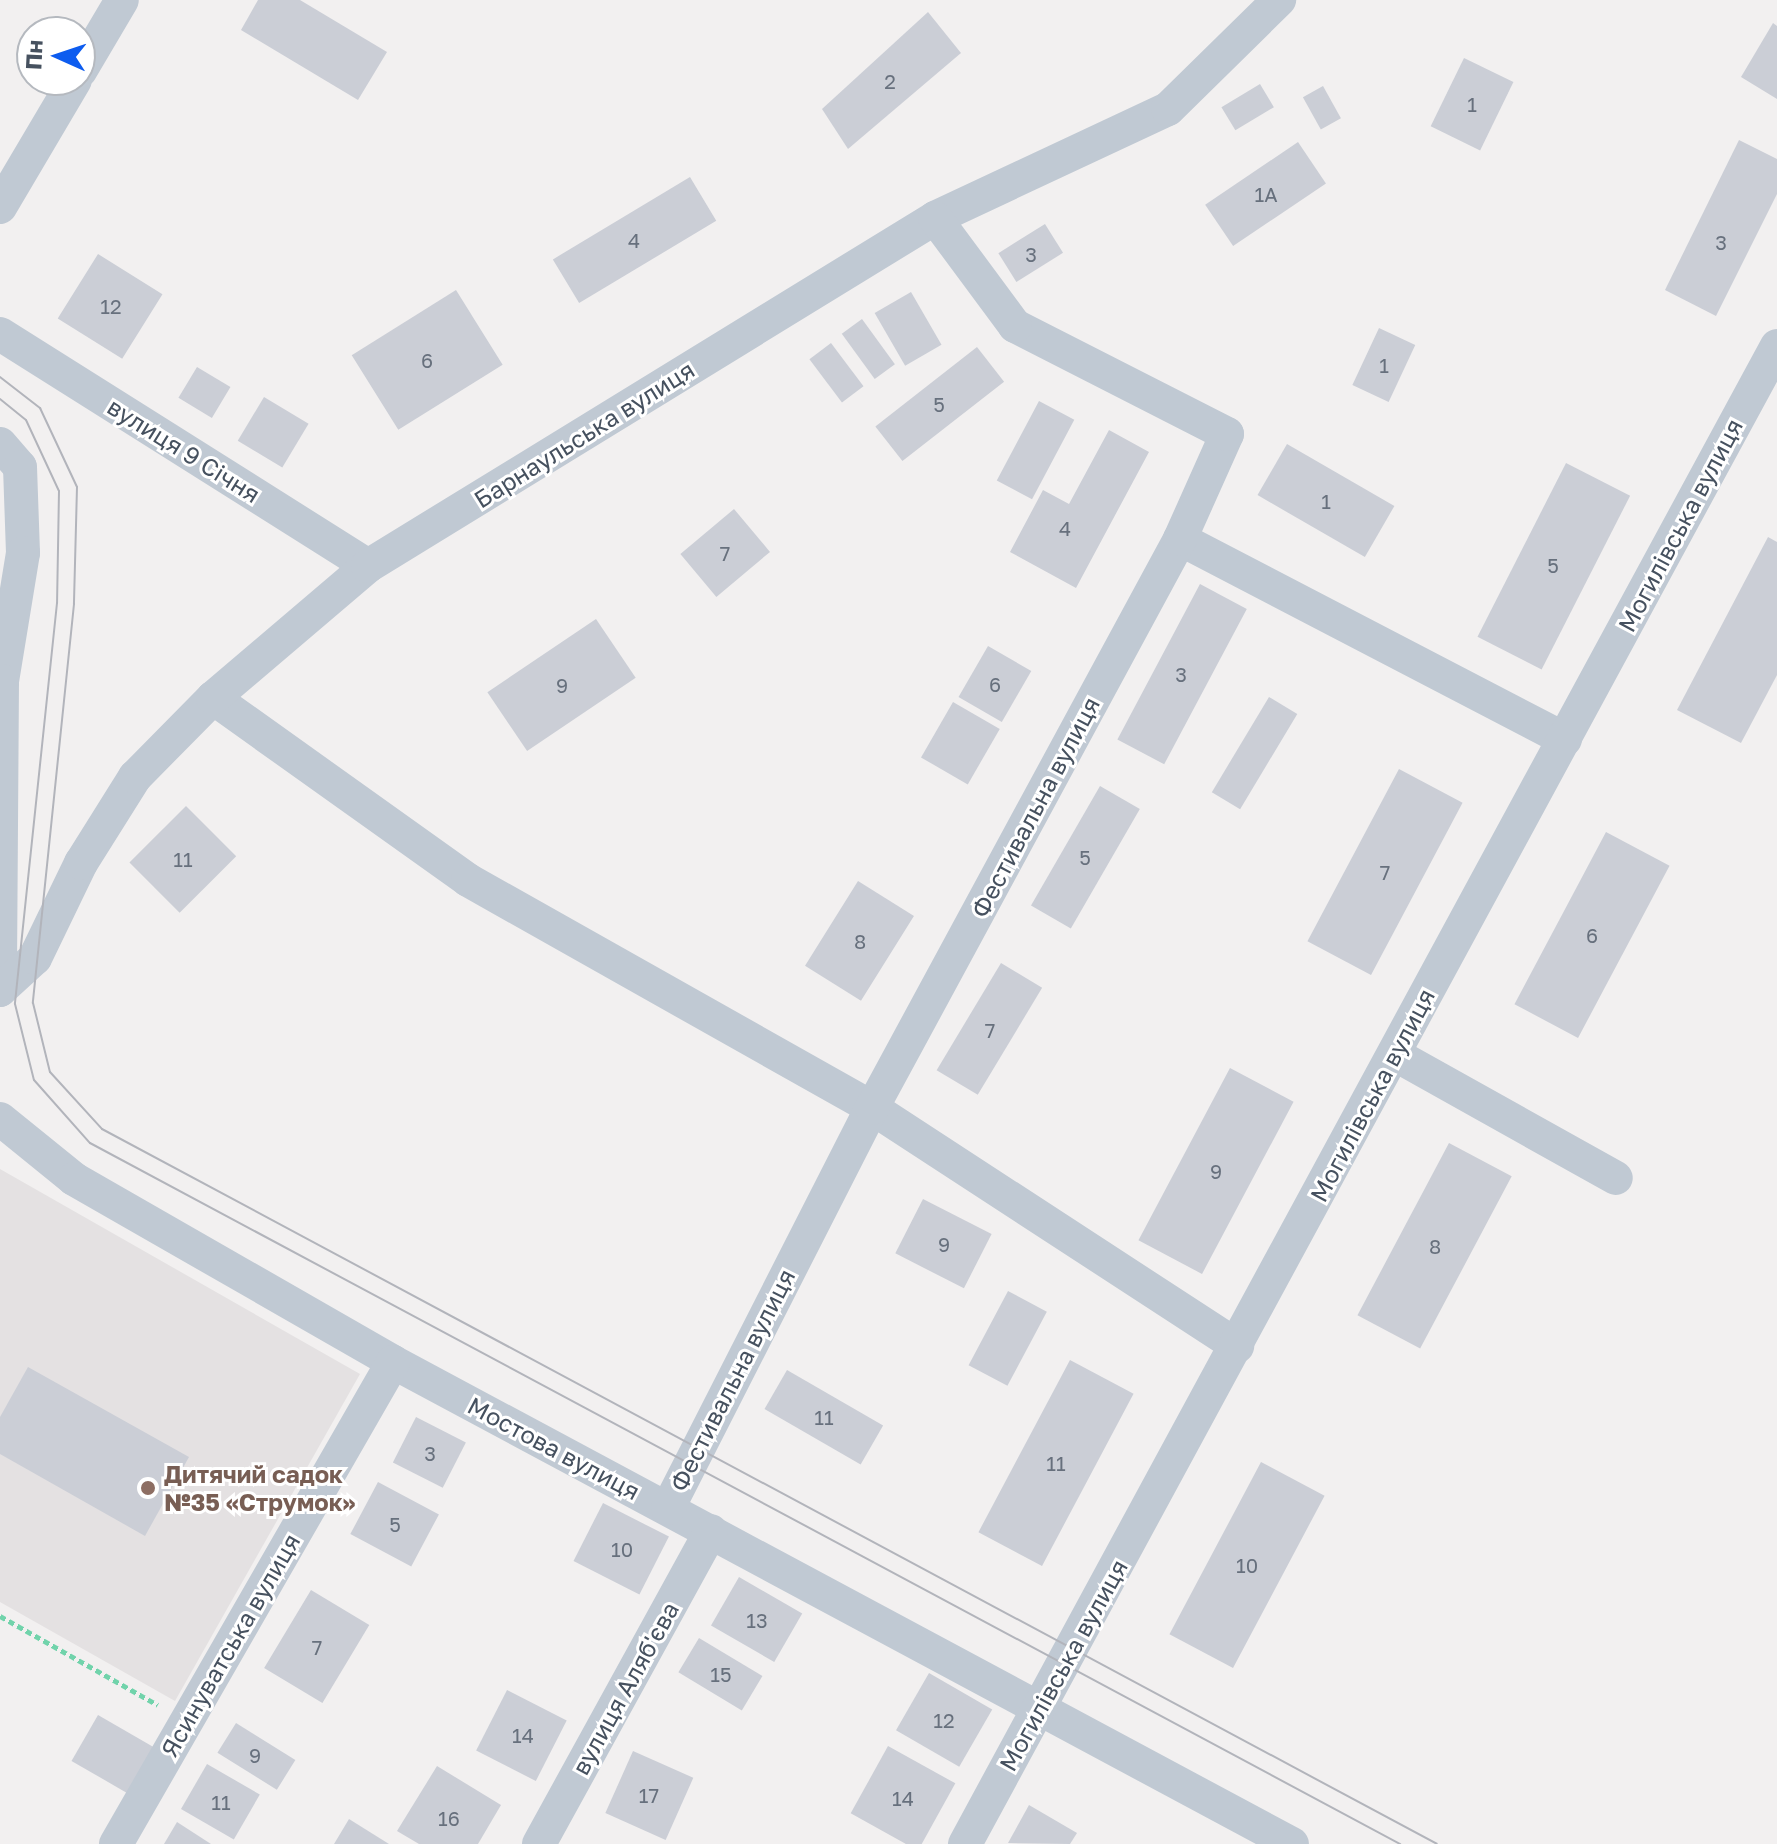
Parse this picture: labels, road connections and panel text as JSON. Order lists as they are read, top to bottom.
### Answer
{
  "streets": {
    "street": [
      "Барнаульська вулиця",
      "вулиця 9 Січня",
      "Могилівська вулиця",
      "Фестивальна вулиця",
      "Мостова вулиця",
      "Ясинуватська вулиця",
      "вулиця Аляб'єва"
    ]
  },
  "crossings": [
    ["Барнаульська вулиця", "вулиця 9 Січня"],
    ["Барнаульська вулиця", "Фестивальна вулиця"],
    ["Могилівська вулиця", "Мостова вулиця"],
    ["Фестивальна вулиця", "Мостова вулиця"],
    ["Мостова вулиця", "Ясинуватська вулиця"],
    ["Мостова вулиця", "вулиця Аляб'єва"]
  ],
  "places": ["Дитячий садок №35 «Струмок»"],
  "house_numbers": [
    "2",
    "1",
    "1А",
    "4",
    "3",
    "3",
    "12",
    "6",
    "1",
    "5",
    "1",
    "4",
    "7",
    "5",
    "3",
    "6",
    "9",
    "5",
    "11",
    "7",
    "6",
    "8",
    "7",
    "9",
    "9",
    "8",
    "11",
    "3",
    "11",
    "5",
    "10",
    "10",
    "13",
    "7",
    "15",
    "12",
    "14",
    "9",
    "17",
    "14",
    "11",
    "16"
  ],
  "north": "left"
}
